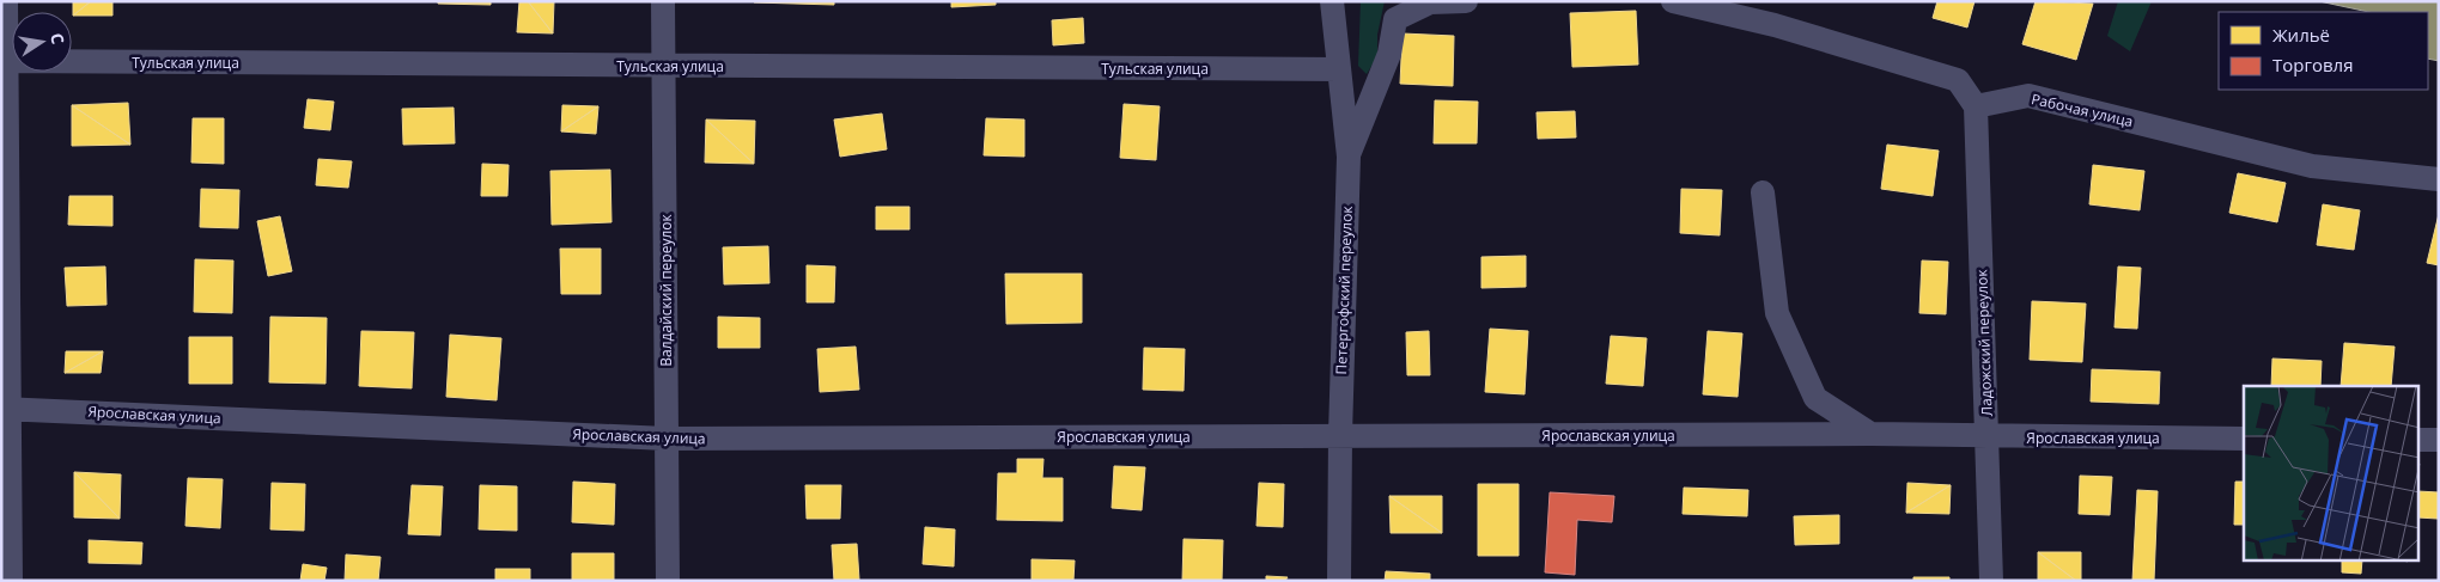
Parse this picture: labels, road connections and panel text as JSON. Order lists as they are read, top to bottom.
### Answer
{
  "streets": {
    "street": [
      "Тульская улица",
      "Рабочая улица",
      "Валдайский переулок",
      "Петергофский переулок",
      "Ладожский переулок",
      "Ярославская улица"
    ]
  },
  "crossings": [
    ["Тульская улица", "Валдайский переулок"],
    ["Тульская улица", "Петергофский переулок"],
    ["Рабочая улица", "Ладожский переулок"],
    ["Валдайский переулок", "Ярославская улица"],
    ["Петергофский переулок", "Ярославская улица"],
    ["Ладожский переулок", "Ярославская улица"]
  ],
  "legend": ["Жильё", "Торговля"],
  "north": "right"
}
